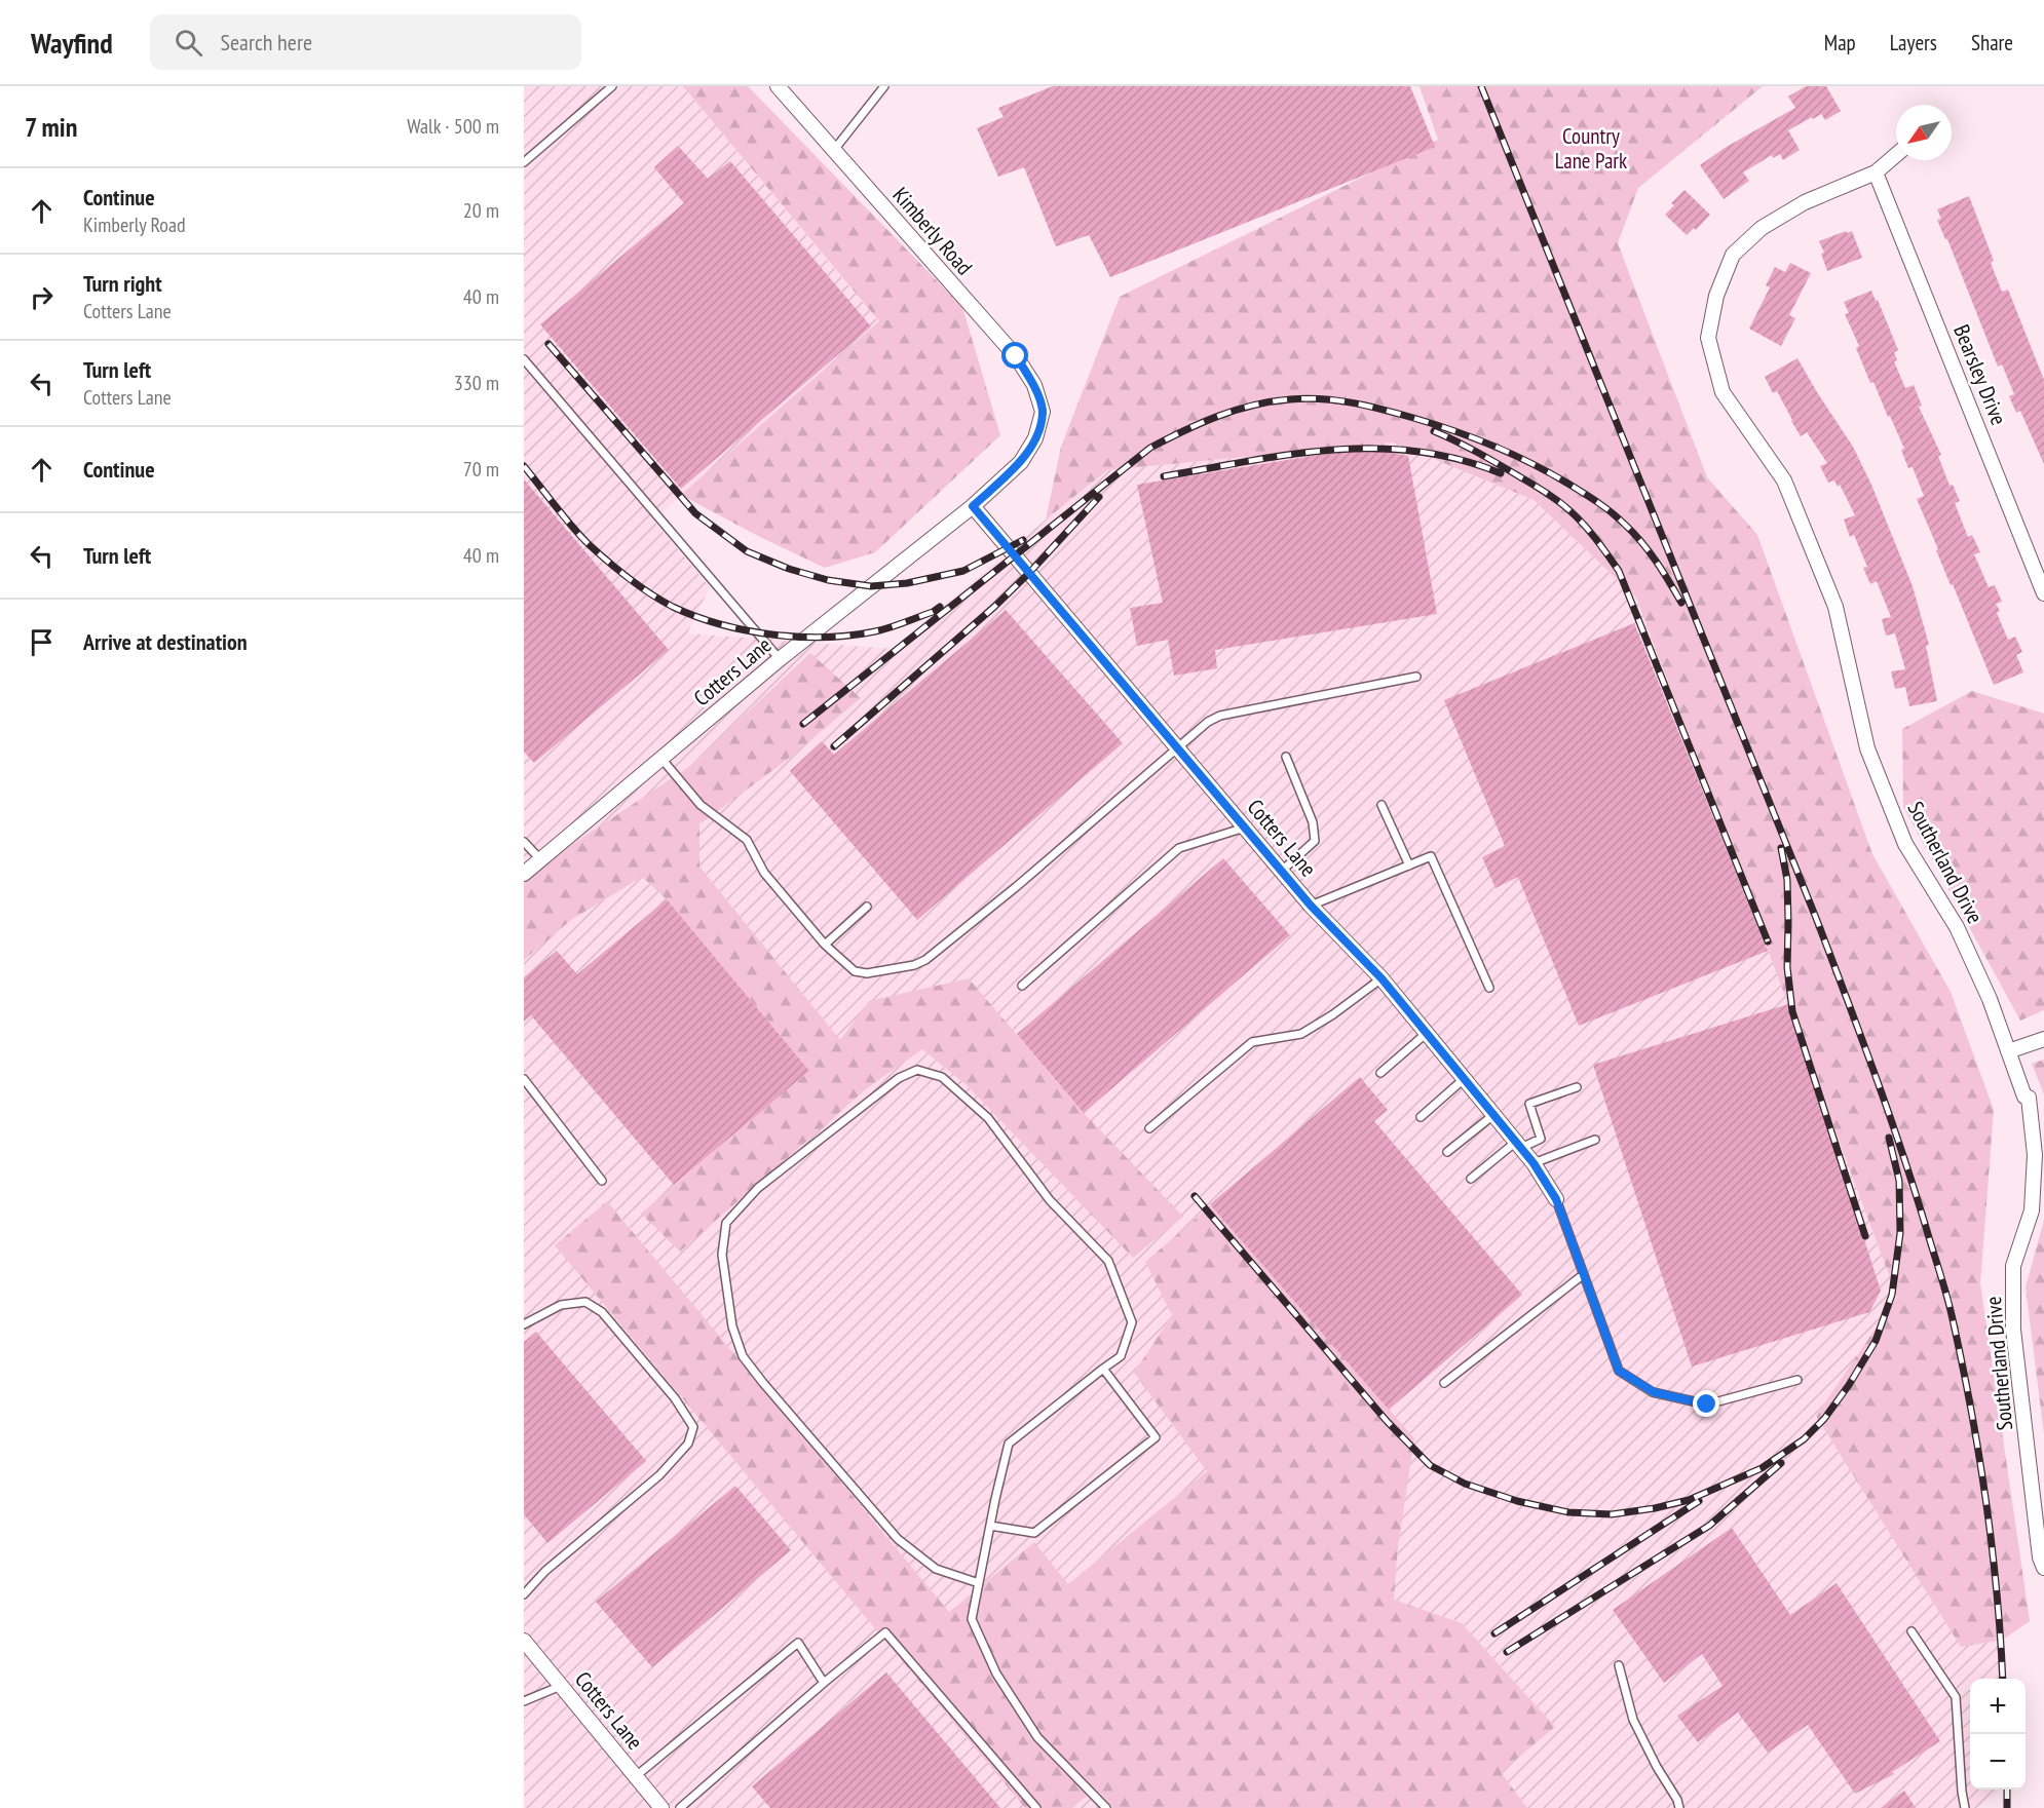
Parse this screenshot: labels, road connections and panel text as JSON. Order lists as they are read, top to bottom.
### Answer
{
  "streets": {
    "street": [
      "Kimberly Road",
      "Bearsley Drive",
      "Cotters Lane",
      "Southerland Drive"
    ]
  },
  "crossings": [
    ["Kimberly Road", "Cotters Lane"],
    ["Bearsley Drive", "Southerland Drive"]
  ],
  "parks": ["Country Lane Park"],
  "north": "bottom left",
  "page": {
    "header": "Wayfind",
    "search": "Search here",
    "nav": ["Map", "Layers", "Share"],
    "heading": ["7 min", "Walk · 500 m"],
    "list": [
      ["Continue", "Kimberly Road", "20 m"],
      ["Turn right", "Cotters Lane", "40 m"],
      ["Turn left", "Cotters Lane", "330 m"],
      ["Continue", "70 m"],
      ["Turn left", "40 m"],
      "Arrive at destination"
    ],
    "map_buttons": ["+", "−"]
  }
}
